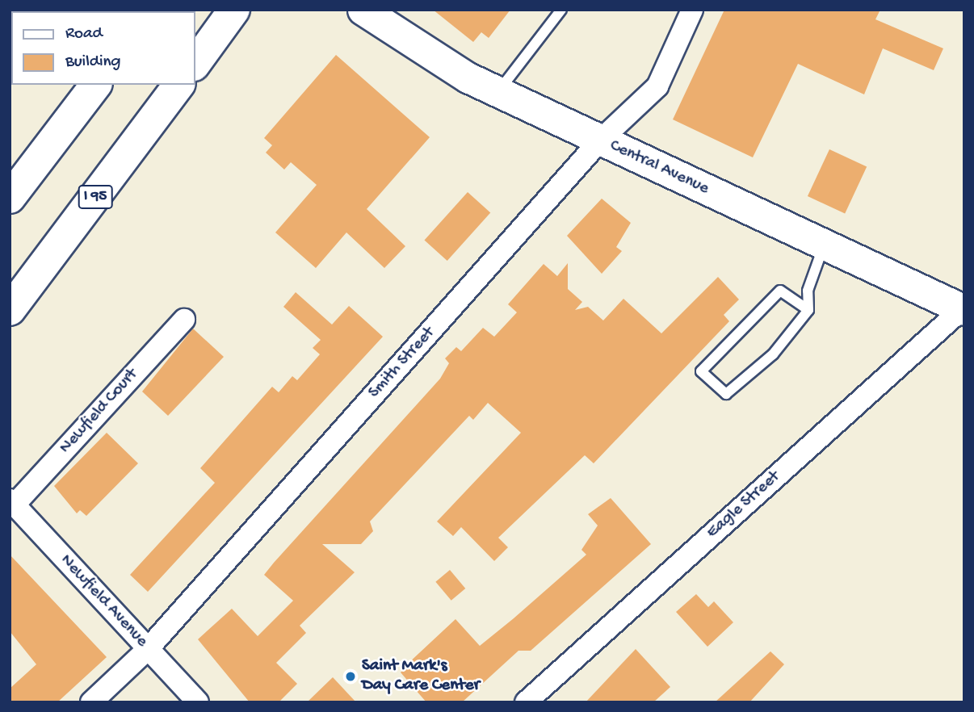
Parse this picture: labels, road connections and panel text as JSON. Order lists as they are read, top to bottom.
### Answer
{
  "streets": {
    "highway": ["I 95"],
    "street": [
      "Central Avenue",
      "Smith Street",
      "Newfield Court",
      "Eagle Street",
      "Newfield Avenue"
    ]
  },
  "crossings": [
    ["Central Avenue", "Smith Street"],
    ["Central Avenue", "Eagle Street"],
    ["Smith Street", "Newfield Avenue"],
    ["Newfield Court", "Newfield Avenue"]
  ],
  "places": ["Saint Mark's Day Care Center"],
  "legend": ["Road", "Building"]
}
